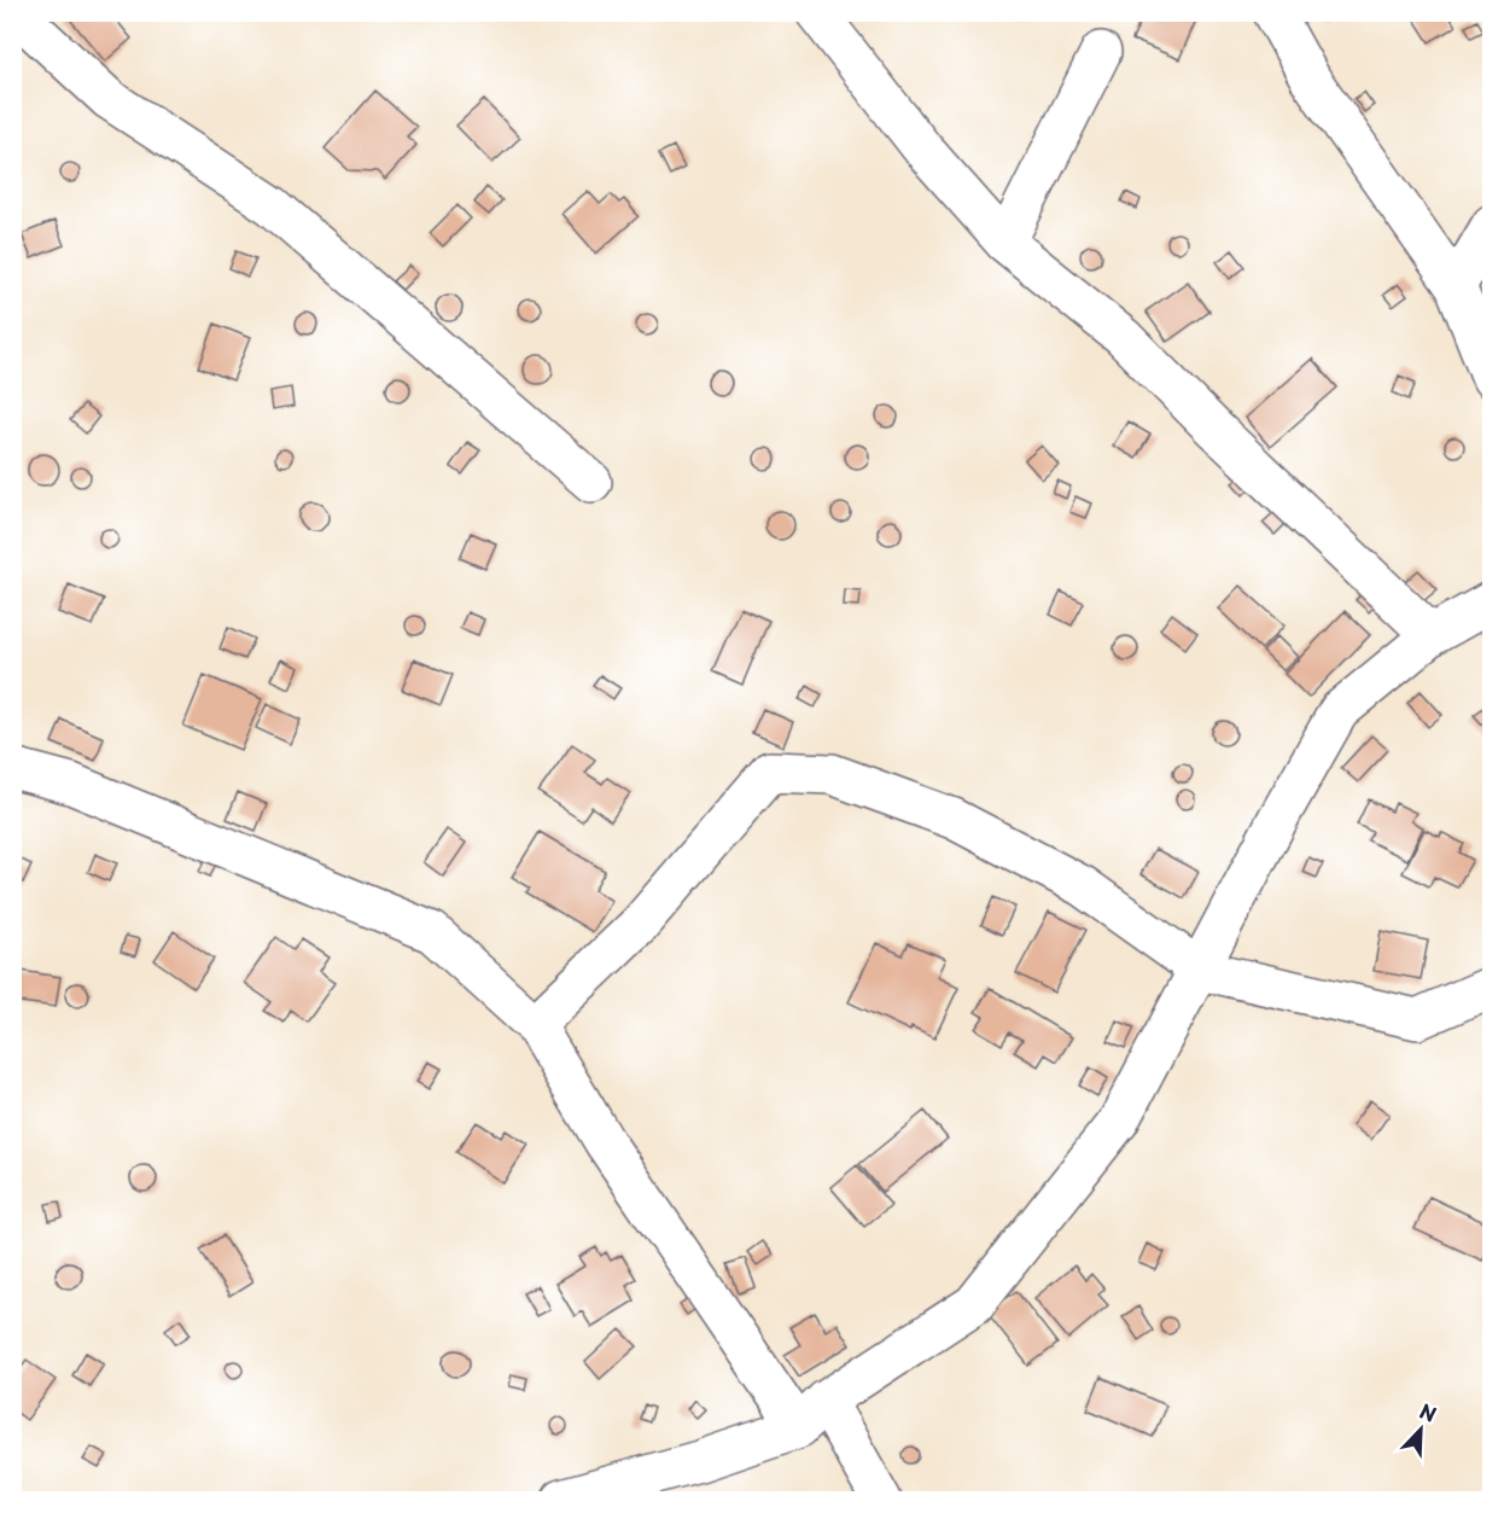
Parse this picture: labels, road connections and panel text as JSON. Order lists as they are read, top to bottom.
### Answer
{
  "north": "top right"
}
